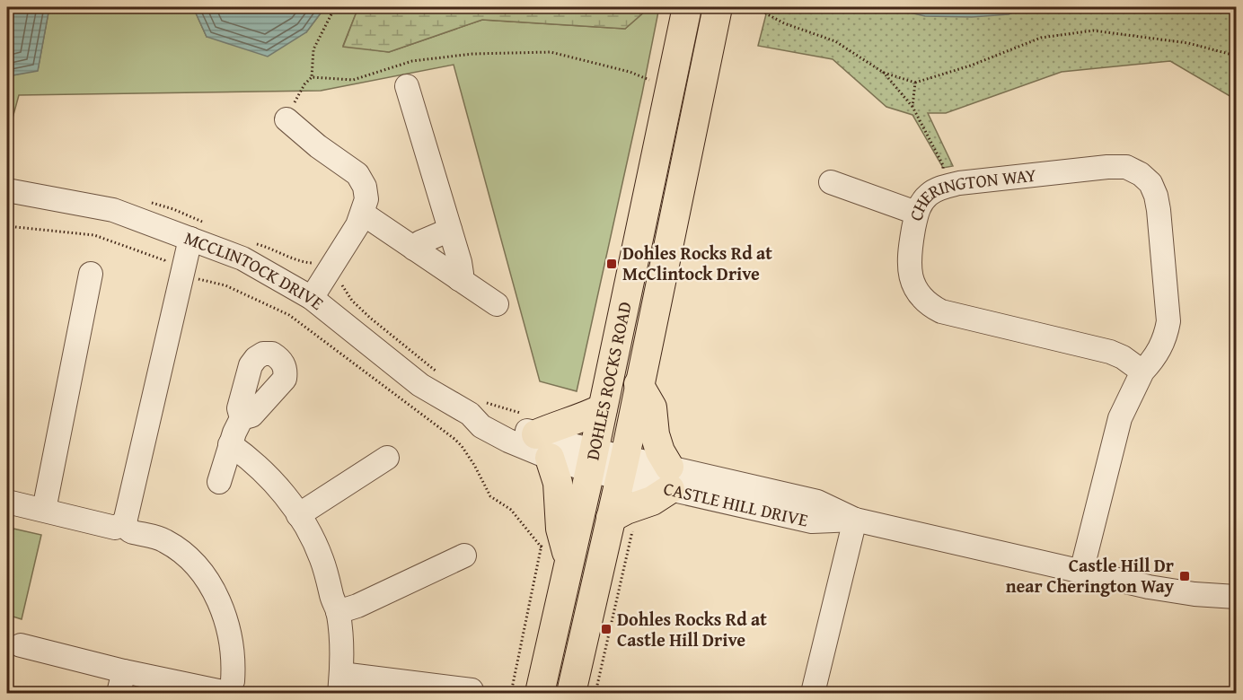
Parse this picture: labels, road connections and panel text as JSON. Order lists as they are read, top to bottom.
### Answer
{
  "streets": {
    "main road": ["DOHLES ROCKS ROAD"],
    "street": ["CHERINGTON WAY", "MCCLINTOCK DRIVE", "CASTLE HILL DRIVE"]
  },
  "crossings": [
    ["CHERINGTON WAY", "CASTLE HILL DRIVE"],
    ["MCCLINTOCK DRIVE", "DOHLES ROCKS ROAD"],
    ["MCCLINTOCK DRIVE", "CASTLE HILL DRIVE"],
    ["DOHLES ROCKS ROAD", "CASTLE HILL DRIVE"]
  ],
  "places": {
    "transit": ["Dohles Rocks Rd at McClintock Drive", "Castle Hill Dr near Cherington Way", "Dohles Rocks Rd at Castle Hill Drive"]
  }
}
